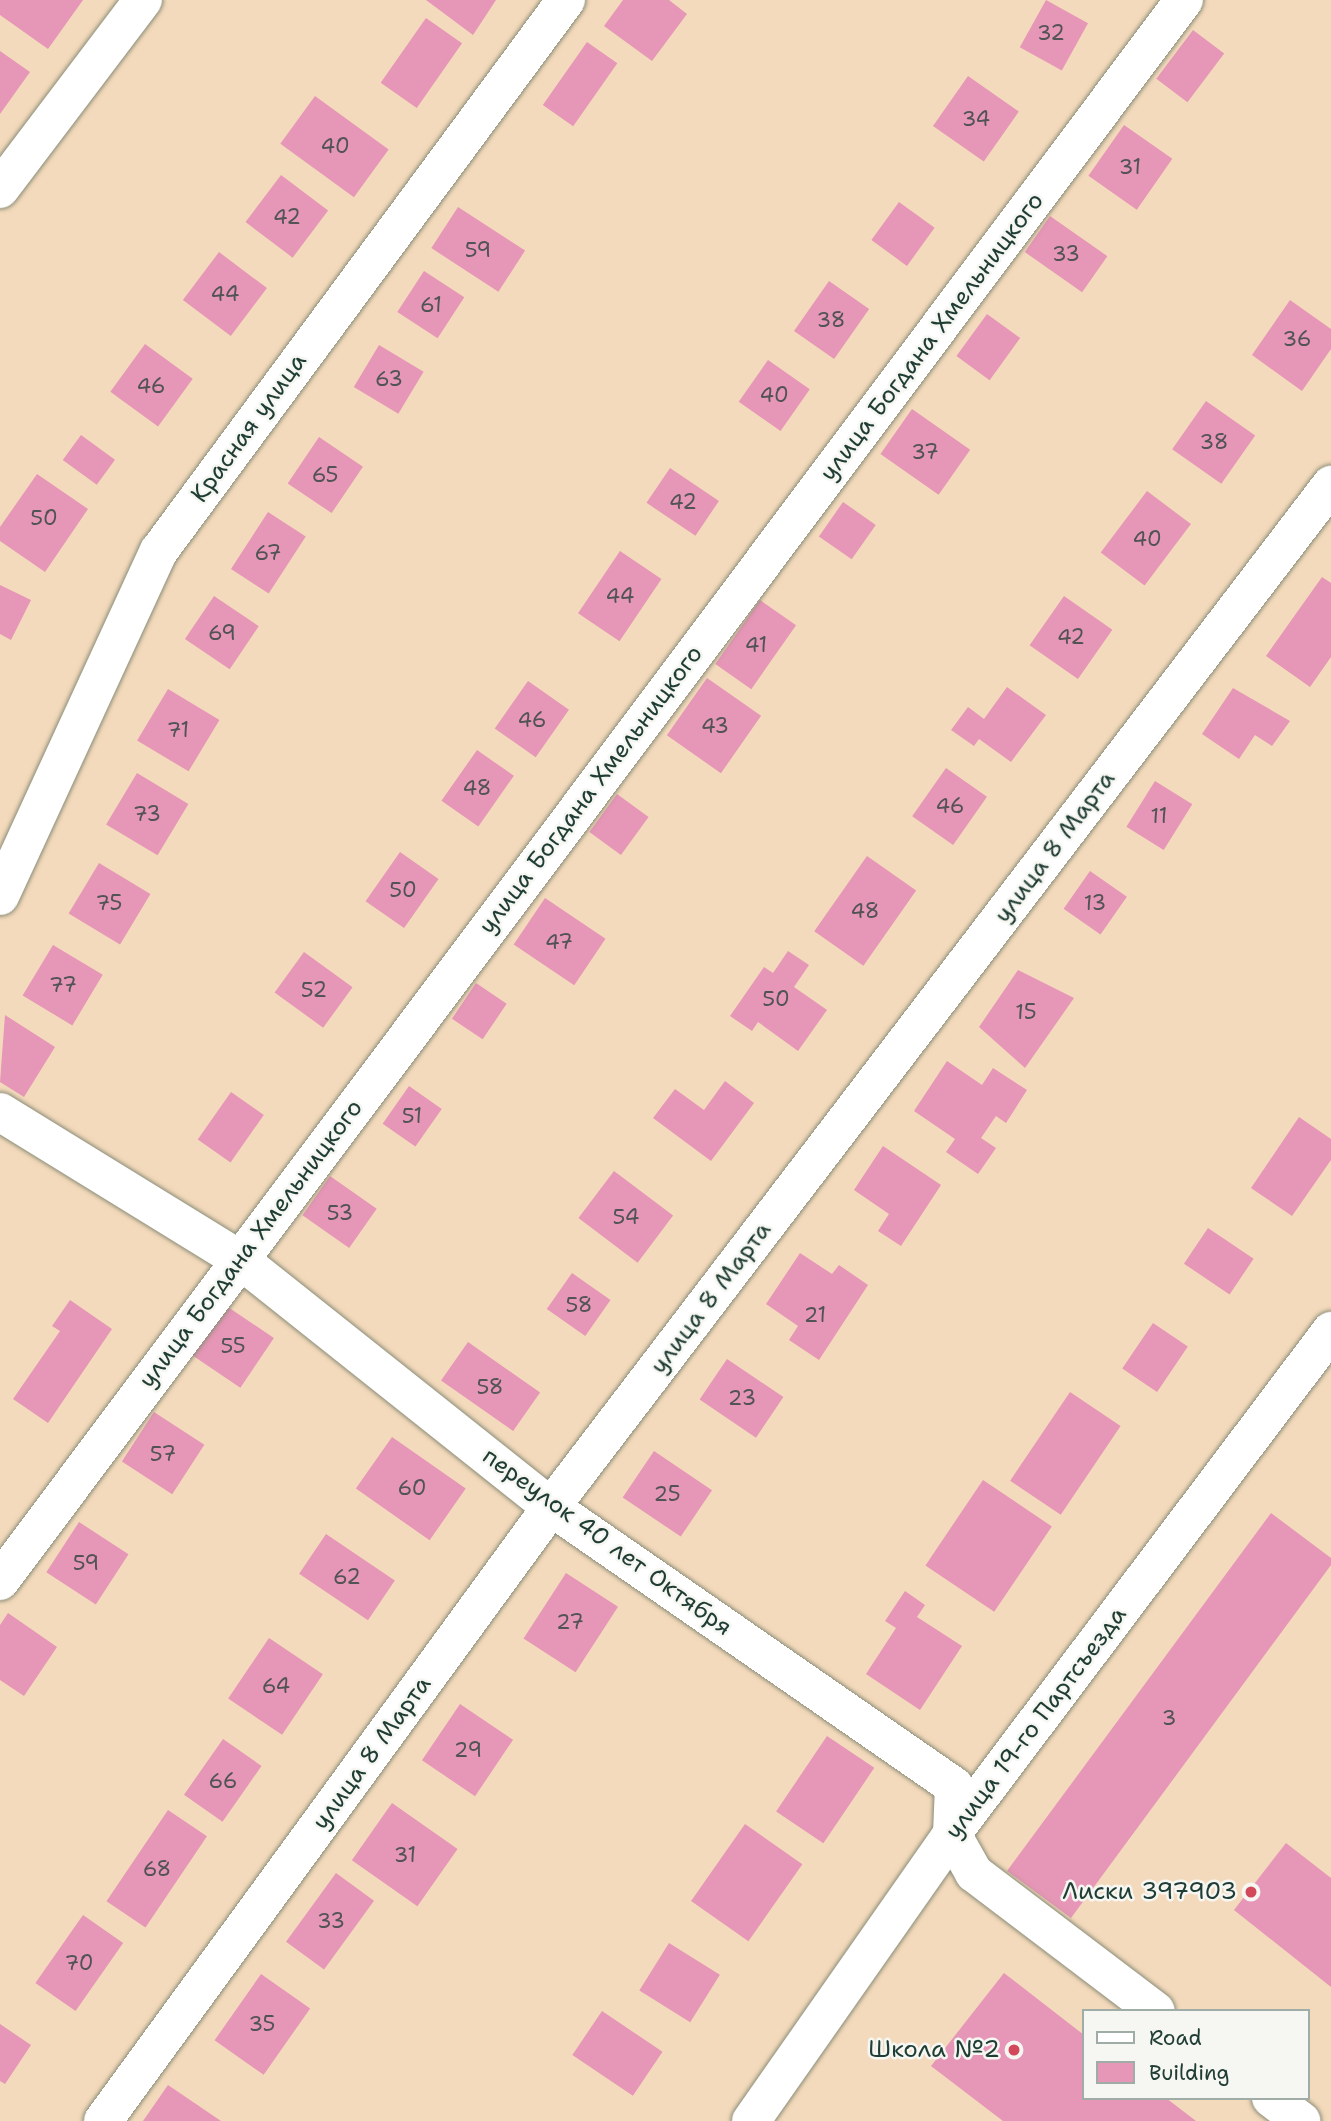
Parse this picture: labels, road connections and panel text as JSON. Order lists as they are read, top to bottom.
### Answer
{
  "streets": {
    "street": [
      "улица Богдана Хмельницкого",
      "Красная улица",
      "улица 8 Марта",
      "переулок 40 лет Октября",
      "улица 19-го Партсъезда"
    ]
  },
  "crossings": [
    ["улица Богдана Хмельницкого", "переулок 40 лет Октября"],
    ["улица 8 Марта", "переулок 40 лет Октября"],
    ["переулок 40 лет Октября", "улица 19-го Партсъезда"]
  ],
  "places": ["Лиски 397903", "Школа №2"],
  "house_numbers": [
    "32",
    "34",
    "40",
    "31",
    "42",
    "59",
    "33",
    "44",
    "61",
    "38",
    "36",
    "63",
    "46",
    "40",
    "38",
    "37",
    "65",
    "42",
    "50",
    "40",
    "67",
    "44",
    "69",
    "42",
    "41",
    "46",
    "43",
    "71",
    "48",
    "46",
    "73",
    "11",
    "50",
    "75",
    "13",
    "48",
    "47",
    "77",
    "52",
    "50",
    "15",
    "51",
    "53",
    "54",
    "58",
    "21",
    "55",
    "58",
    "23",
    "57",
    "60",
    "25",
    "59",
    "62",
    "27",
    "64",
    "3",
    "29",
    "66",
    "31",
    "68",
    "33",
    "70",
    "35"
  ],
  "legend": ["Road", "Building"]
}
